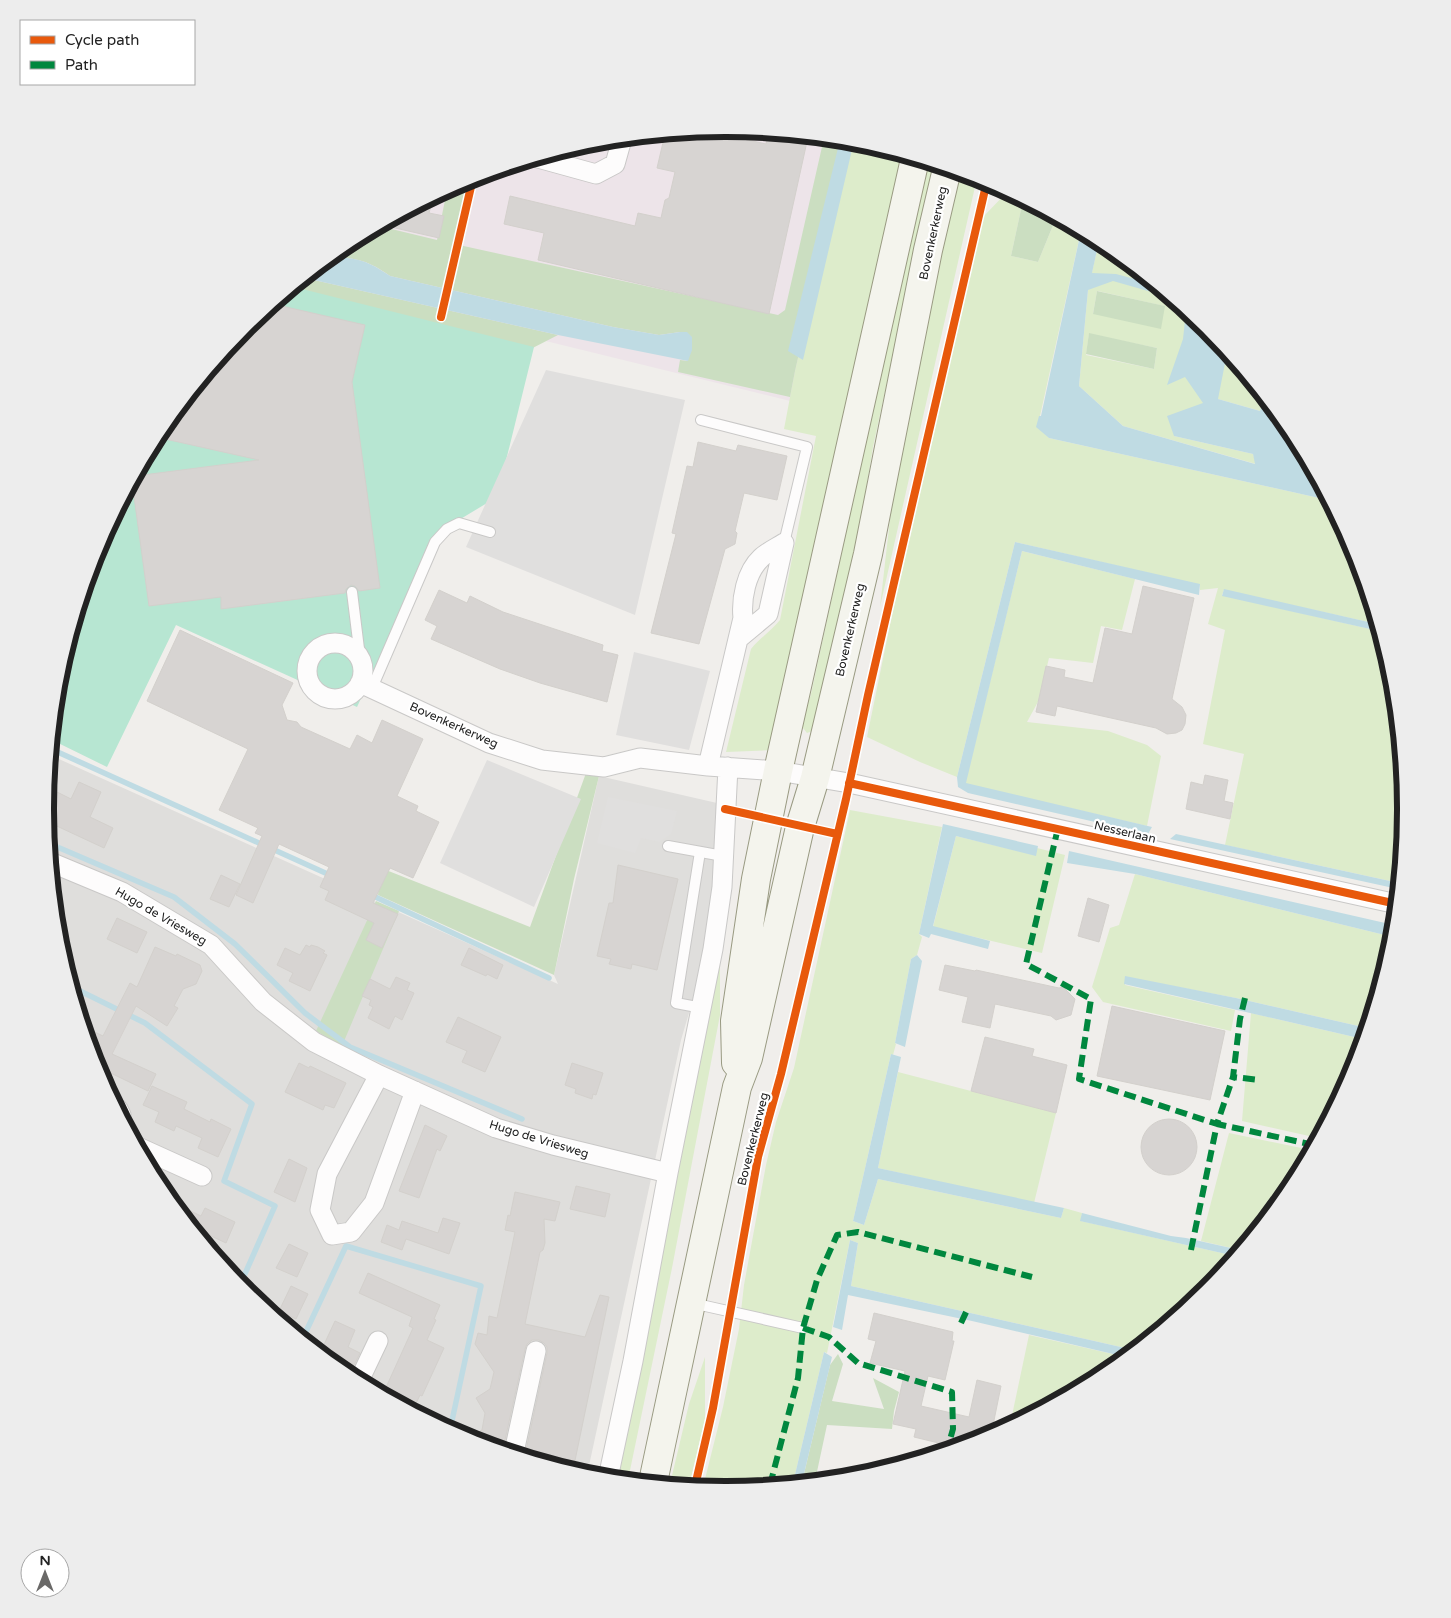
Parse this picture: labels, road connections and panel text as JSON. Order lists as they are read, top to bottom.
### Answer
{
  "streets": {
    "main road": ["Bovenkerkerweg"],
    "street": ["Nesserlaan", "Hugo de Vriesweg"]
  },
  "crossings": [
    ["Bovenkerkerweg", "Nesserlaan"]
  ],
  "legend": ["Cycle path", "Path"],
  "north": "top"
}
